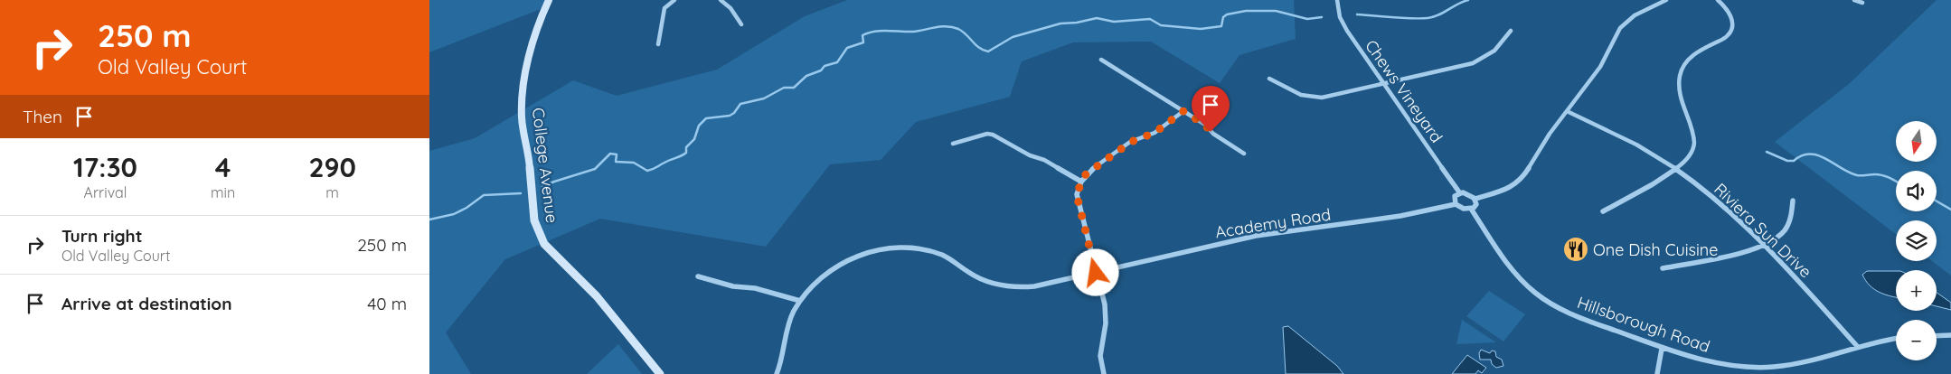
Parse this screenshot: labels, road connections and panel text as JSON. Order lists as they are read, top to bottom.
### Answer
{
  "streets": {
    "street": [
      "Chews Vineyard",
      "College Avenue",
      "Academy Road",
      "Riviera Sun Drive",
      "Hillsborough Road"
    ]
  },
  "crossings": [
    ["Chews Vineyard", "Academy Road"],
    ["Chews Vineyard", "Hillsborough Road"],
    ["Academy Road", "Hillsborough Road"],
    ["Riviera Sun Drive", "Hillsborough Road"]
  ],
  "places": {
    "restaurant": ["One Dish Cuisine"]
  },
  "north": "bottom",
  "page": {
    "turn": ["250 m", "Old Valley Court"],
    "then": "Then",
    "map_buttons": ["+", "−"],
    "eta": [
      "17:30",
      "Arrival",
      "4",
      "min",
      "290",
      "m"
    ],
    "list": [
      {
        "name": "Turn right",
        "note": "Old Valley Court",
        "value": "250 m"
      },
      {
        "name": "Arrive at destination",
        "value": "40 m"
      }
    ]
  }
}
